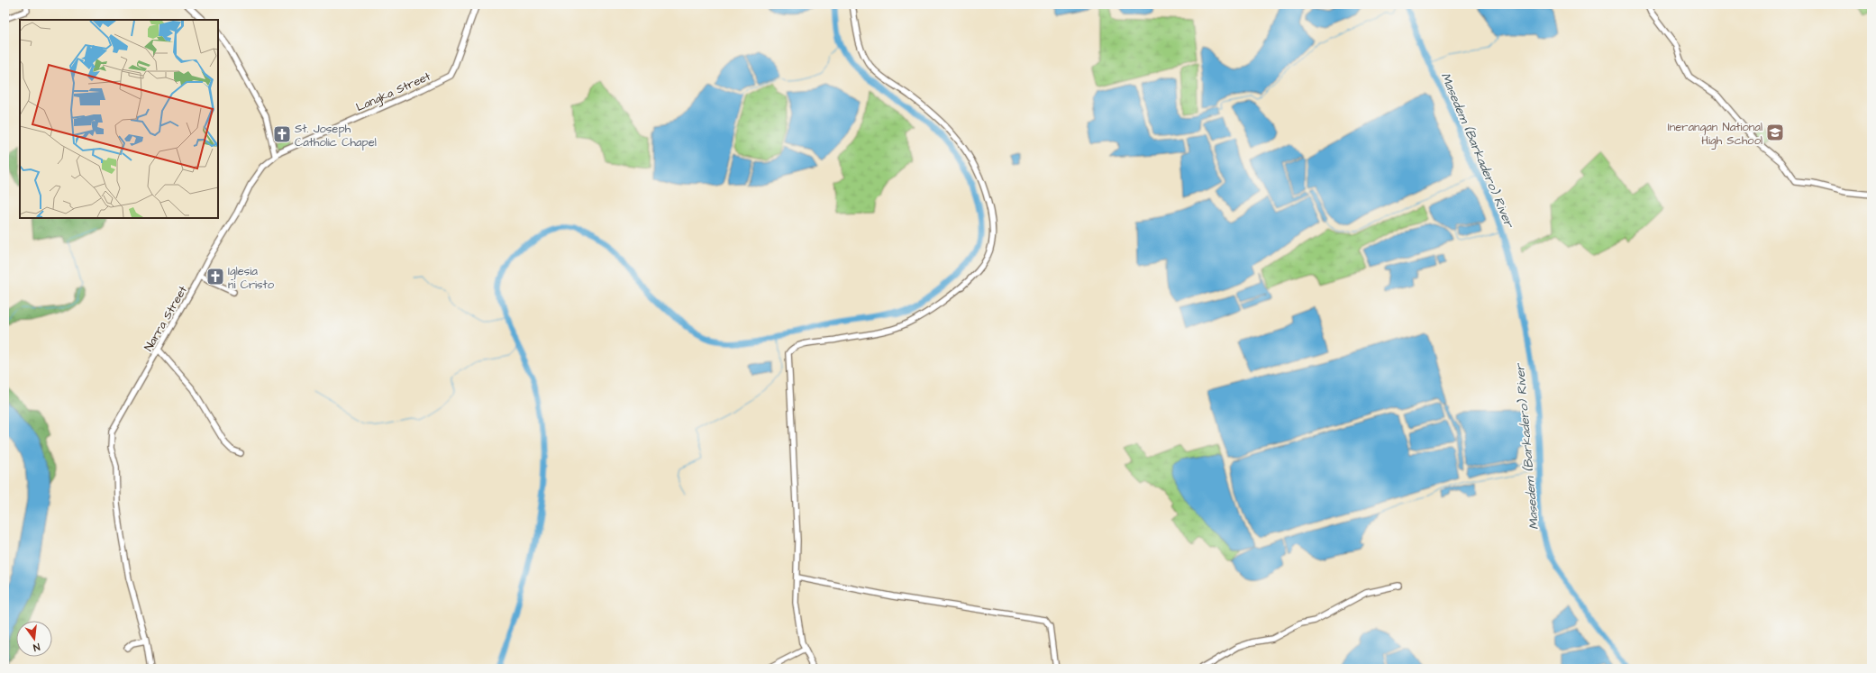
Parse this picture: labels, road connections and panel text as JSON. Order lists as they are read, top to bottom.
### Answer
{
  "streets": {
    "street": ["Langka Street", "Narra Street"]
  },
  "crossings": [
    ["Langka Street", "Narra Street"]
  ],
  "water": ["Masedem (Barkadero) River"],
  "places": {
    "school or university": ["Inerangan National High School"],
    "church": ["St. Joseph Catholic Chapel", "Iglesia ni Cristo"]
  },
  "north": "bottom"
}
